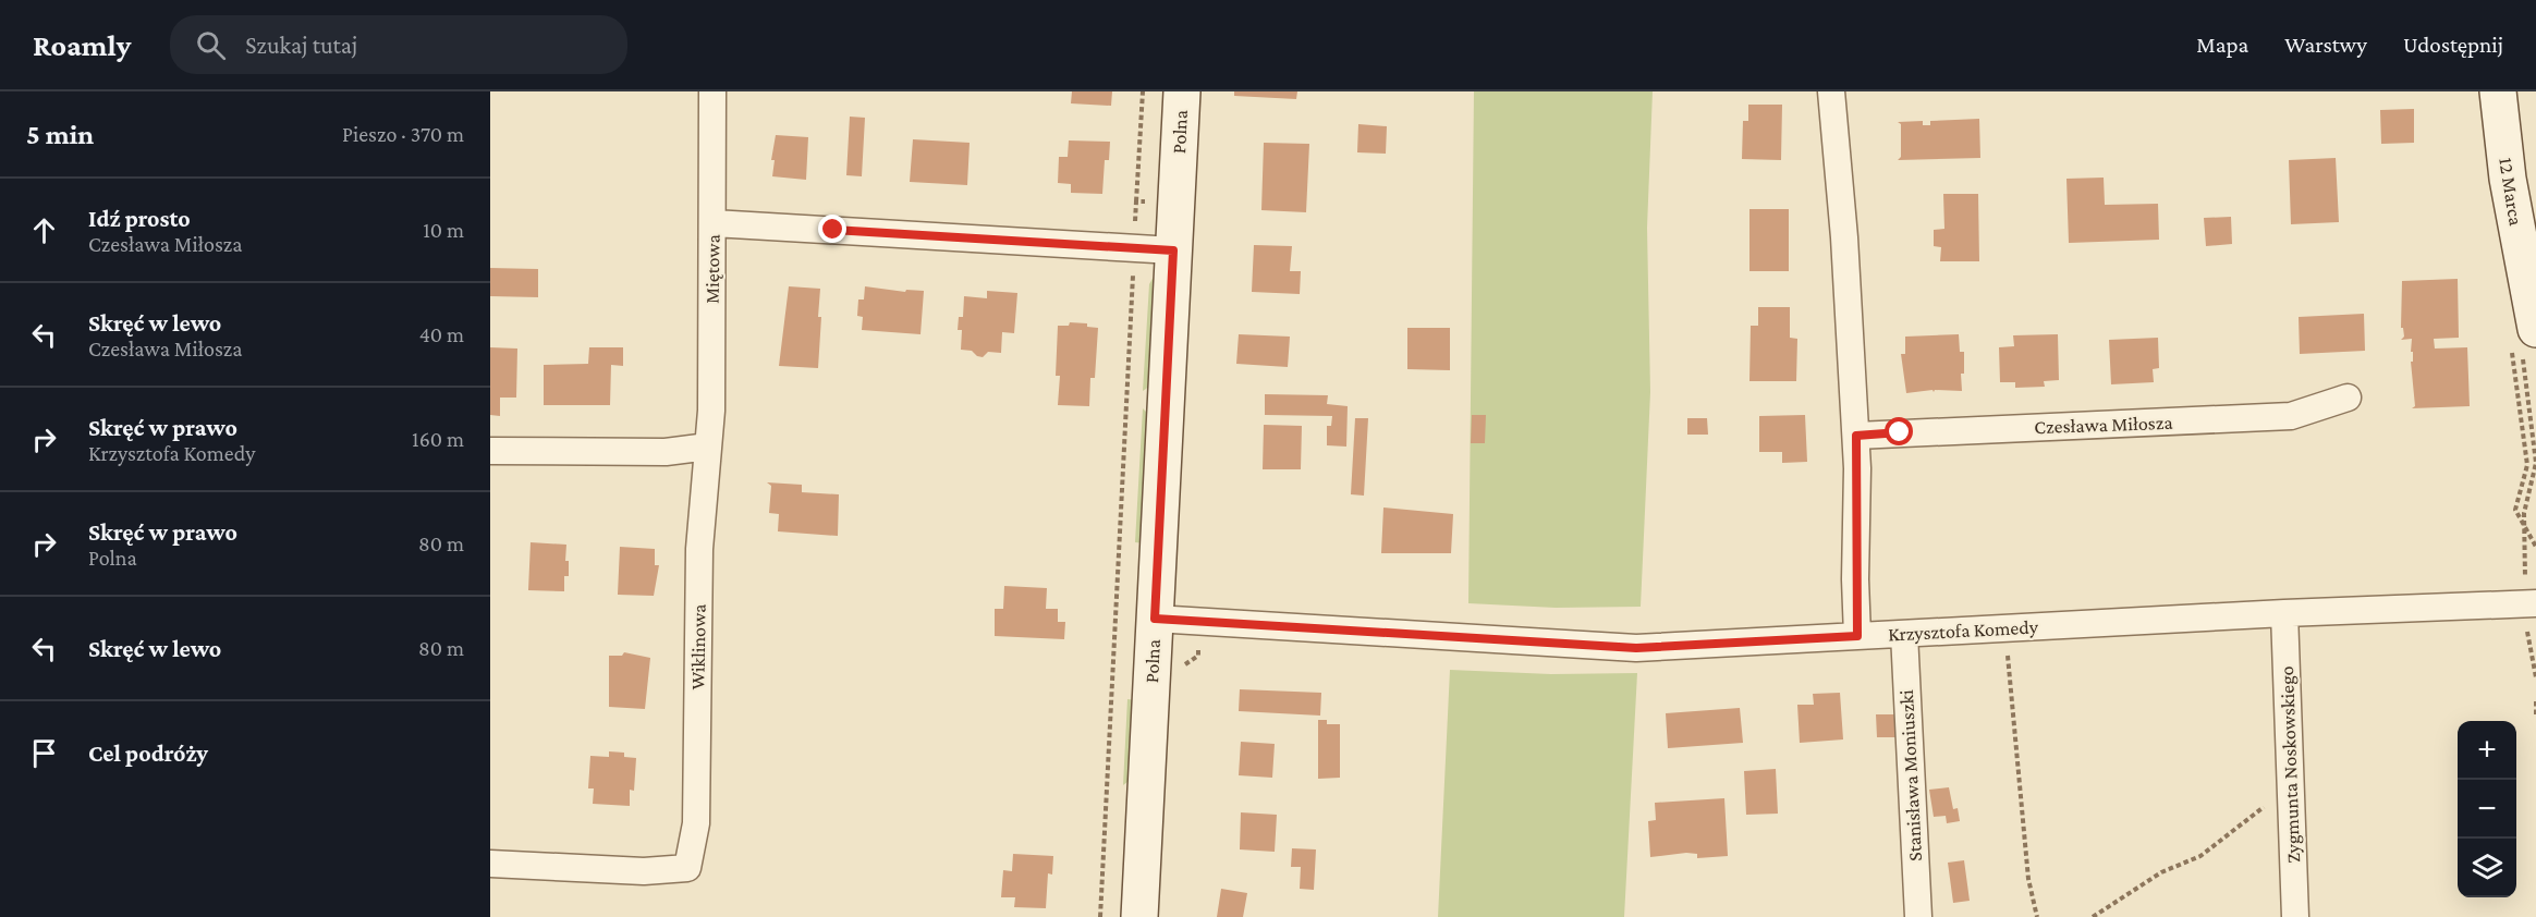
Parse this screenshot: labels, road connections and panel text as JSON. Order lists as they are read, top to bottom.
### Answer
{
  "streets": {
    "street": [
      "Polna",
      "12 Marca",
      "Miętowa",
      "Czesława Miłosza",
      "Krzysztofa Komedy",
      "Wiklinowa",
      "Zygmunta Noskowskiego",
      "Stanisława Moniuszki"
    ]
  },
  "crossings": [
    ["Polna", "Krzysztofa Komedy"],
    ["Miętowa", "Wiklinowa"],
    ["Krzysztofa Komedy", "Zygmunta Noskowskiego"],
    ["Krzysztofa Komedy", "Stanisława Moniuszki"]
  ],
  "page": {
    "header": "Roamly",
    "search": "Szukaj tutaj",
    "nav": ["Mapa", "Warstwy", "Udostępnij"],
    "heading": ["5 min", "Pieszo · 370 m"],
    "list": [
      ["Idź prosto", "Czesława Miłosza", "10 m"],
      ["Skręć w lewo", "Czesława Miłosza", "40 m"],
      ["Skręć w prawo", "Krzysztofa Komedy", "160 m"],
      ["Skręć w prawo", "Polna", "80 m"],
      ["Skręć w lewo", "80 m"],
      "Cel podróży"
    ],
    "map_buttons": ["+", "−"]
  }
}
